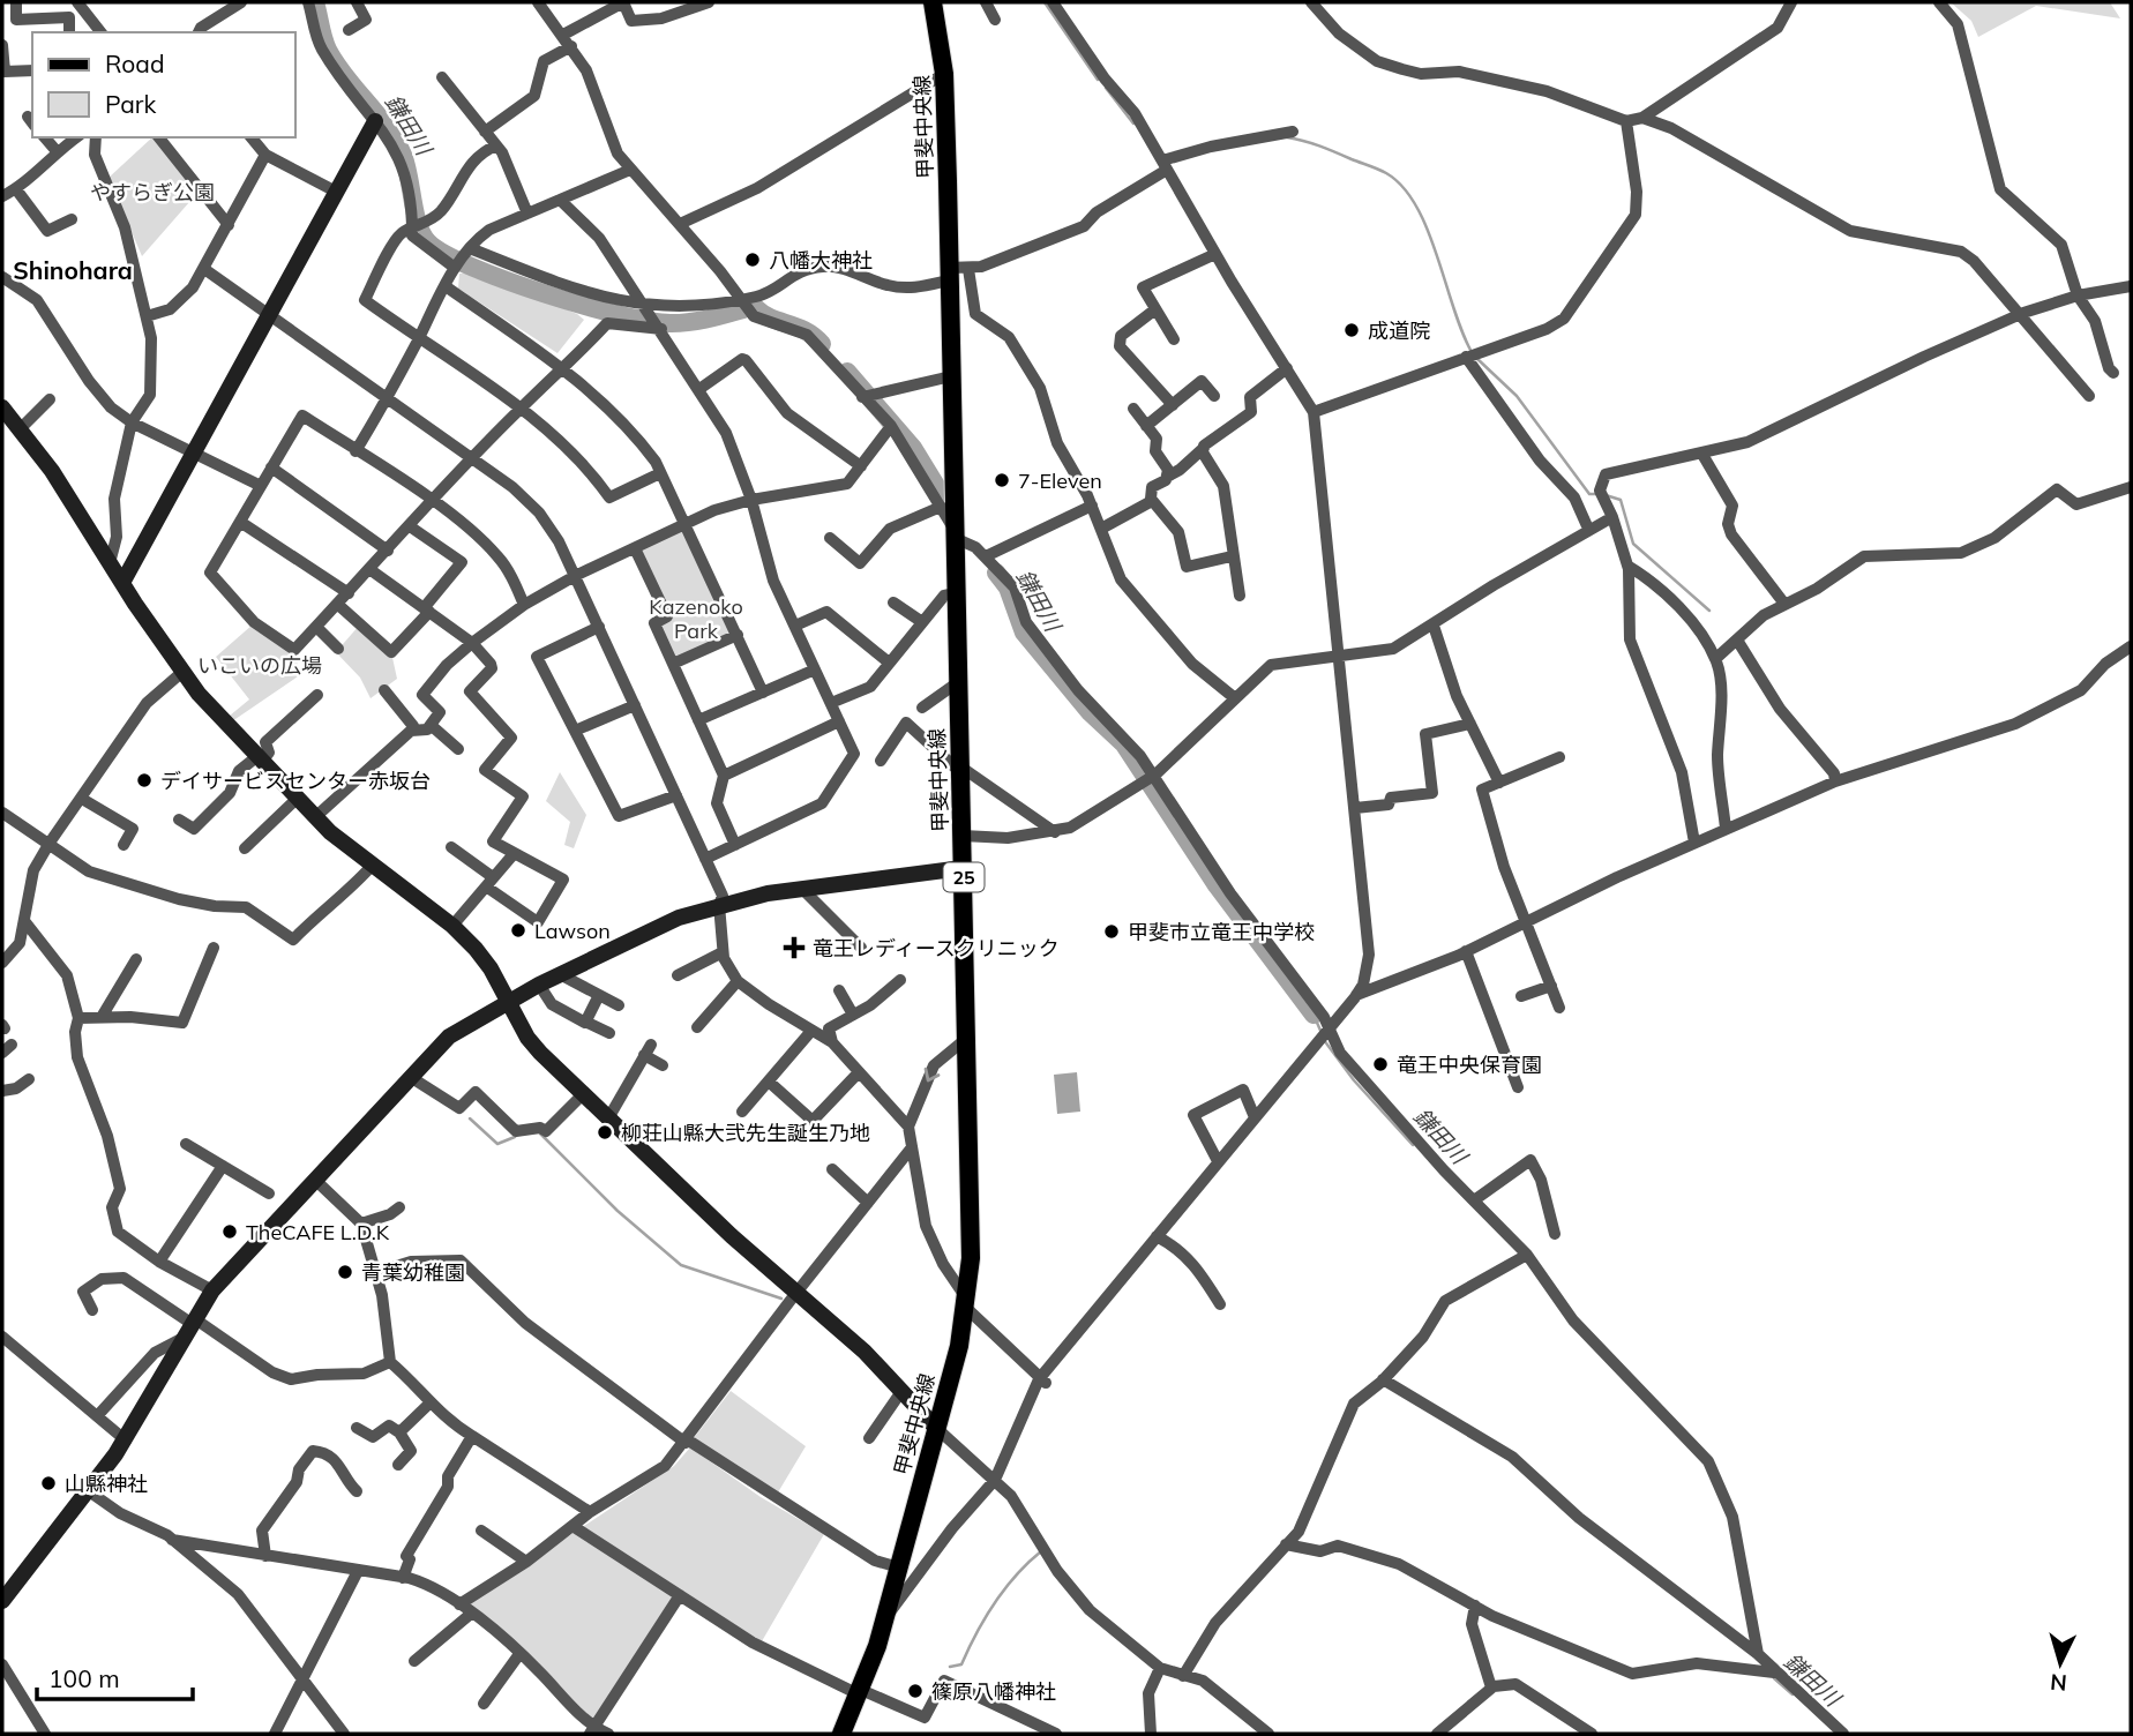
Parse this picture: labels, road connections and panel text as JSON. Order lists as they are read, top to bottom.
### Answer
{
  "streets": {
    "main road": ["甲斐中央線", "25"]
  },
  "districts": ["Shinohara"],
  "water": ["鎌田川"],
  "parks": ["やすらぎ公園", "Kazenoko Park", "いこいの広場"],
  "places": {
    "other": [
      "八幡大神社",
      "成道院",
      "7-Eleven",
      "デイサービスセンター赤坂台",
      "Lawson",
      "甲斐市立竜王中学校",
      "竜王中央保育園",
      "柳荘山縣大弐先生誕生乃地",
      "TheCAFE L.D.K",
      "青葉幼稚園",
      "山縣神社",
      "篠原八幡神社"
    ],
    "health": ["竜王レディースクリニック"]
  },
  "legend": ["Road", "Park"],
  "scale_bar": "100 m",
  "north": "bottom"
}
